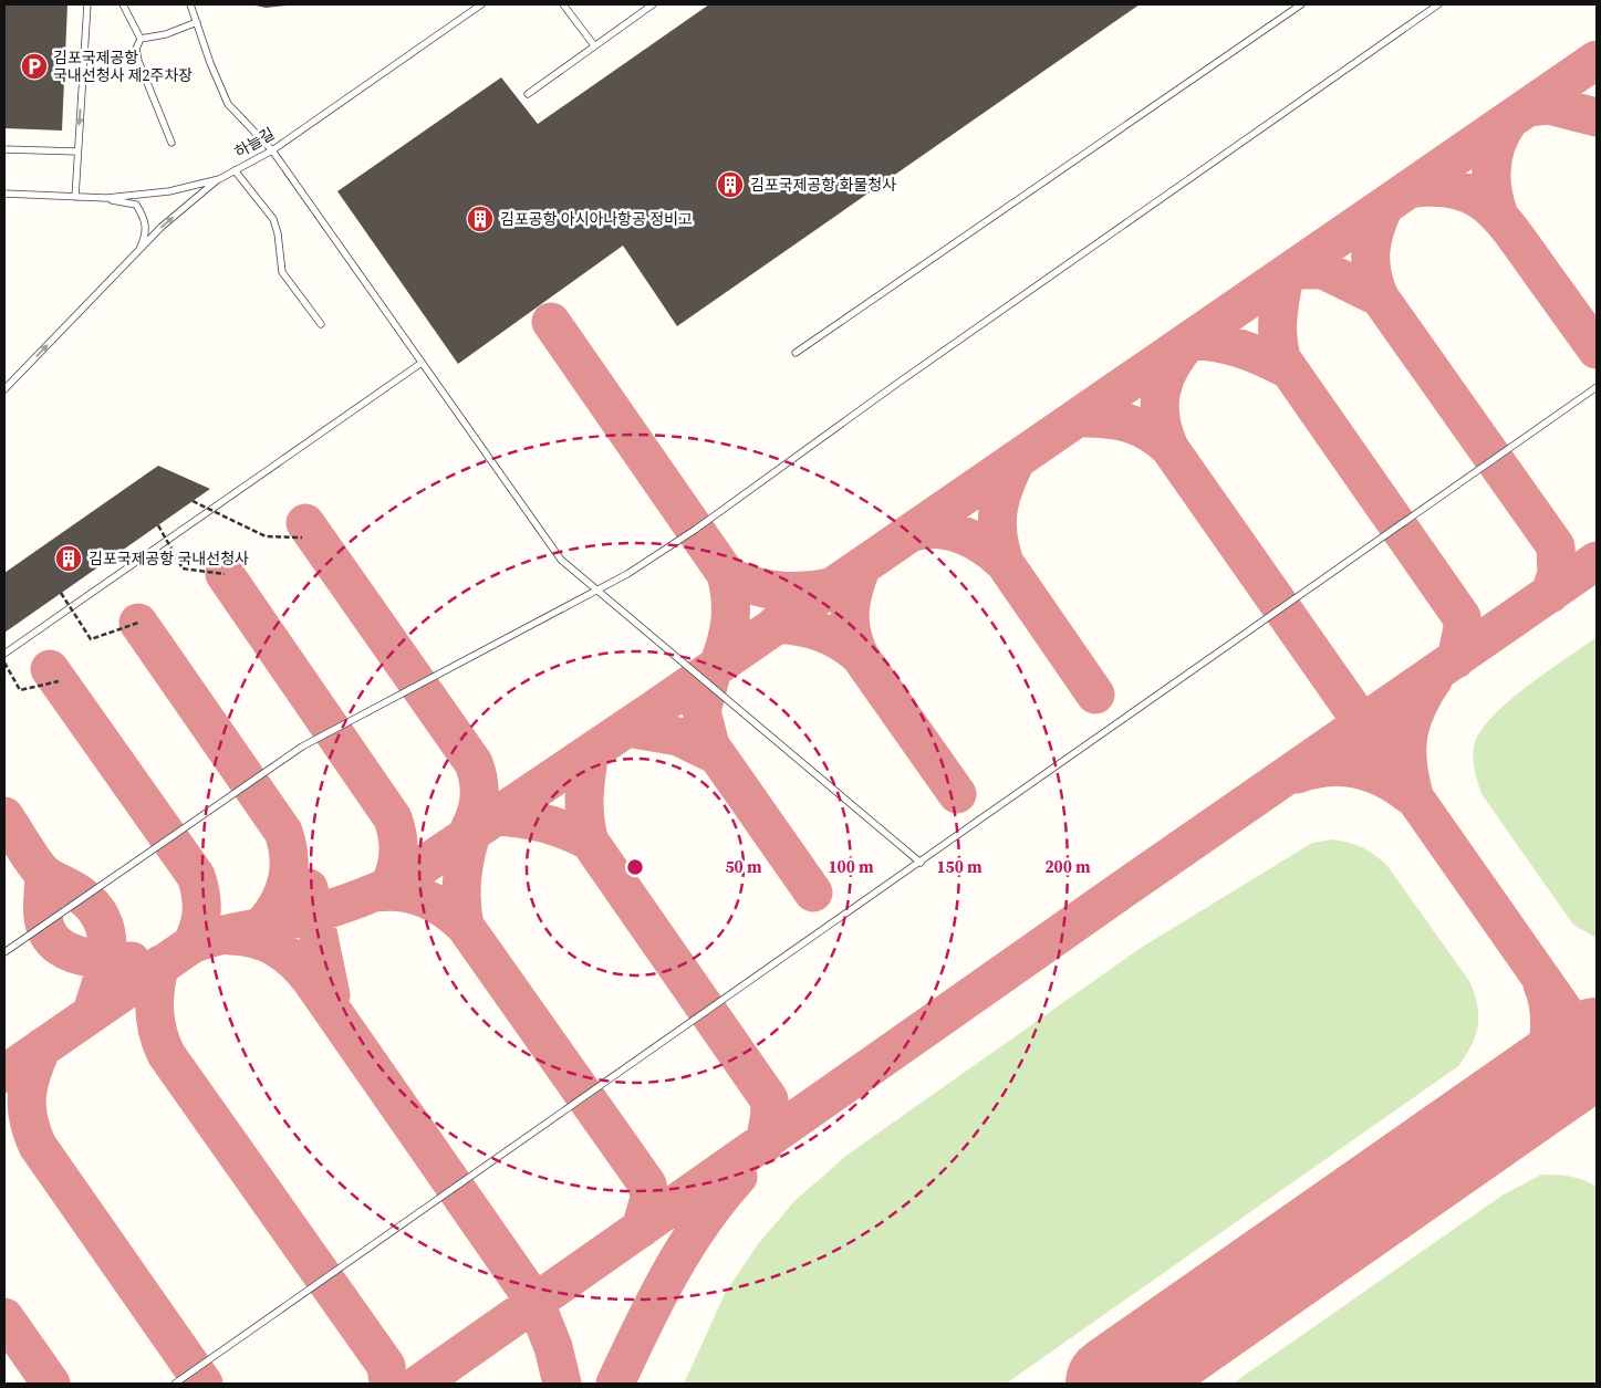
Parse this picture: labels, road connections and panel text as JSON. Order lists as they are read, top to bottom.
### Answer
{
  "streets": {
    "lane": ["하늘길"]
  },
  "places": {
    "parking": ["김포국제공항 국내선청사 제2주차장"],
    "building": ["김포국제공항 화물청사", "김포공항 아시아나항공 정비고", "김포국제공항 국내선청사"]
  },
  "rings": [
    "50 m",
    "100 m",
    "150 m",
    "200 m"
  ]
}
